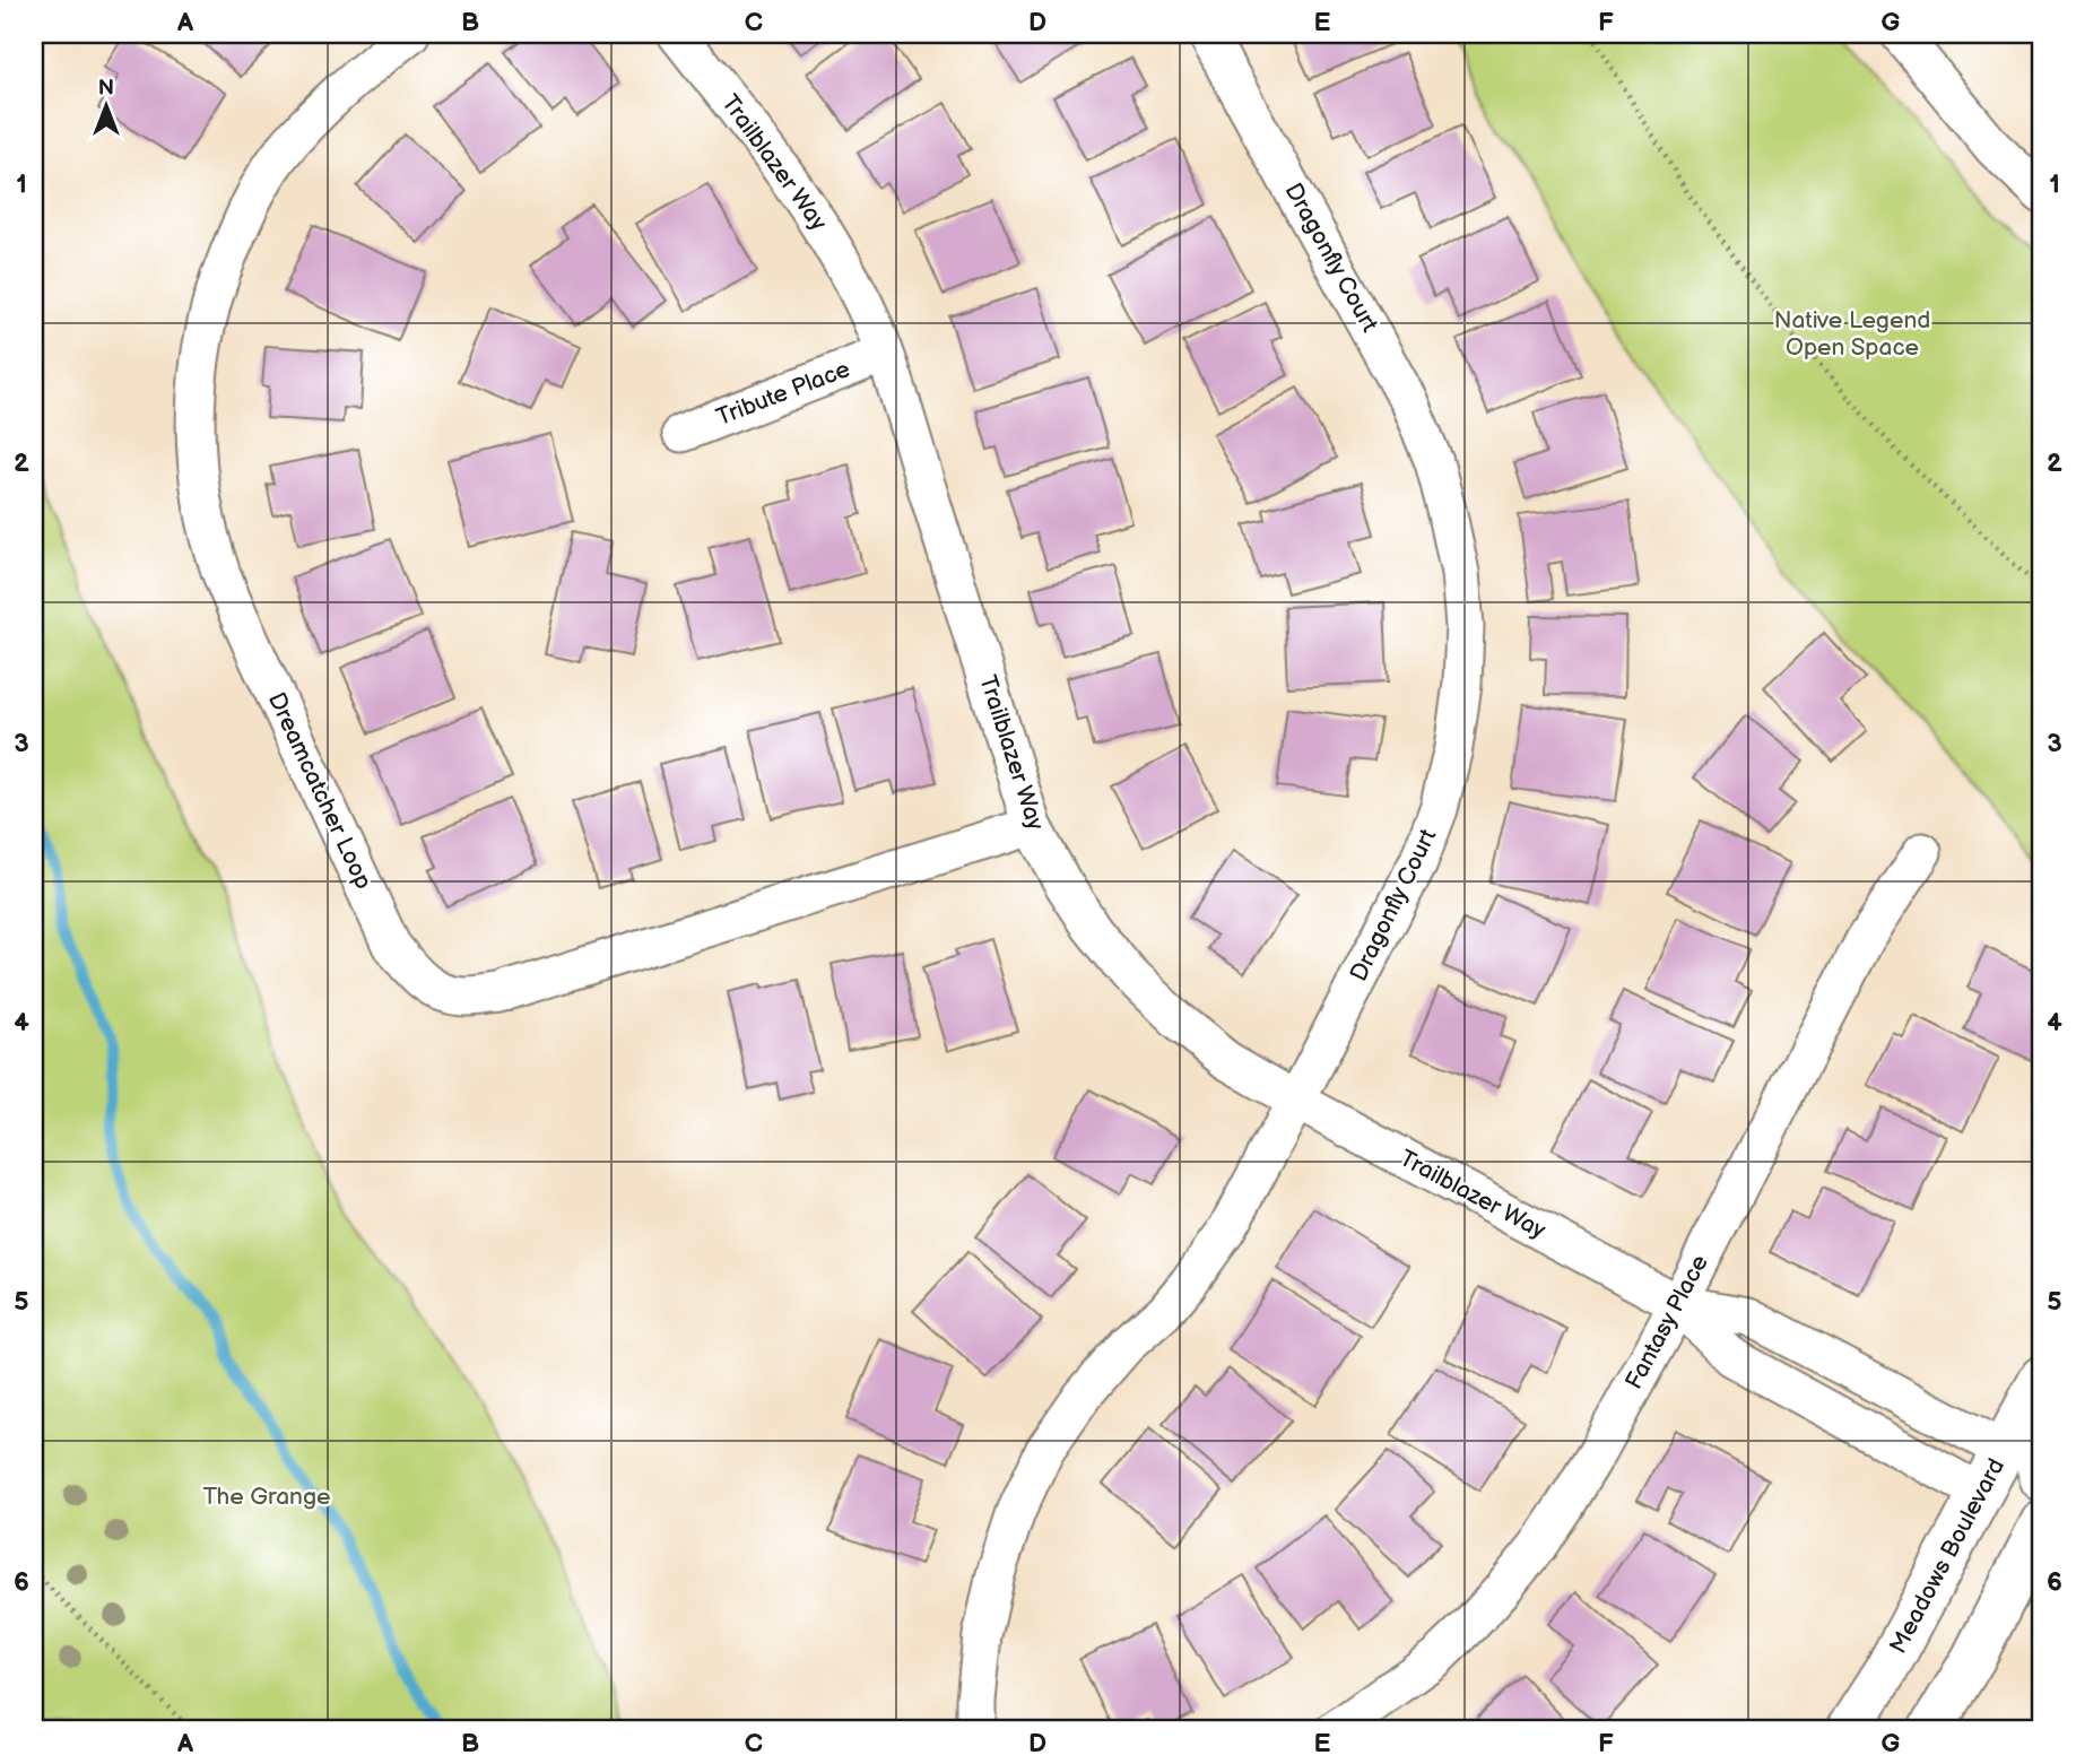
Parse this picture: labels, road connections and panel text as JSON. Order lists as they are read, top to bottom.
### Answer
{
  "streets": {
    "main road": ["Meadows Boulevard"],
    "street": [
      "Trailblazer Way",
      "Dragonfly Court",
      "Tribute Place",
      "Dreamcatcher Loop",
      "Fantasy Place"
    ]
  },
  "crossings": [
    ["Trailblazer Way", "Dragonfly Court"],
    ["Trailblazer Way", "Tribute Place"],
    ["Trailblazer Way", "Dreamcatcher Loop"],
    ["Trailblazer Way", "Fantasy Place"],
    ["Trailblazer Way", "Meadows Boulevard"]
  ],
  "parks": ["Native Legend Open Space", "The Grange"],
  "north": "top",
  "grid": {
    "columns": [
      "A",
      "B",
      "C",
      "D",
      "E",
      "F",
      "G"
    ],
    "rows": [
      "1",
      "2",
      "3",
      "4",
      "5",
      "6"
    ]
  }
}
